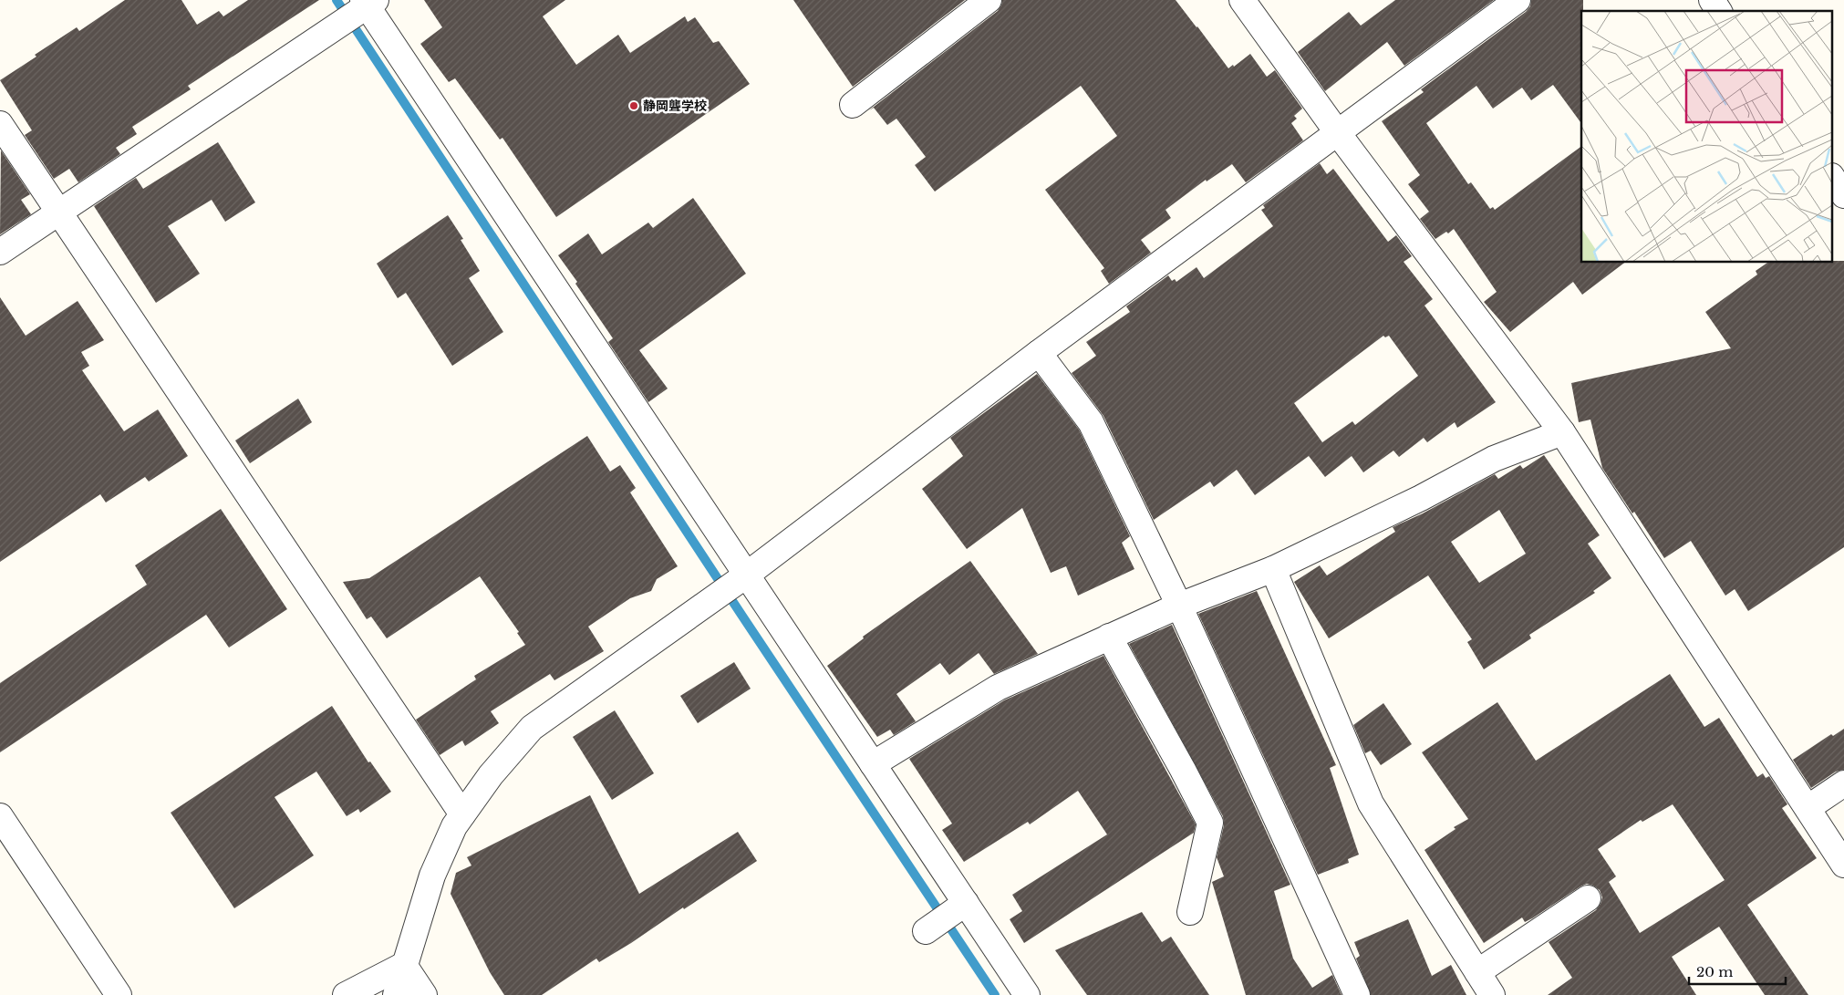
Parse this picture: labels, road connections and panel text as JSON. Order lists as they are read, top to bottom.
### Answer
{
  "places": ["静岡聾学校"],
  "scale_bar": "20 m"
}
